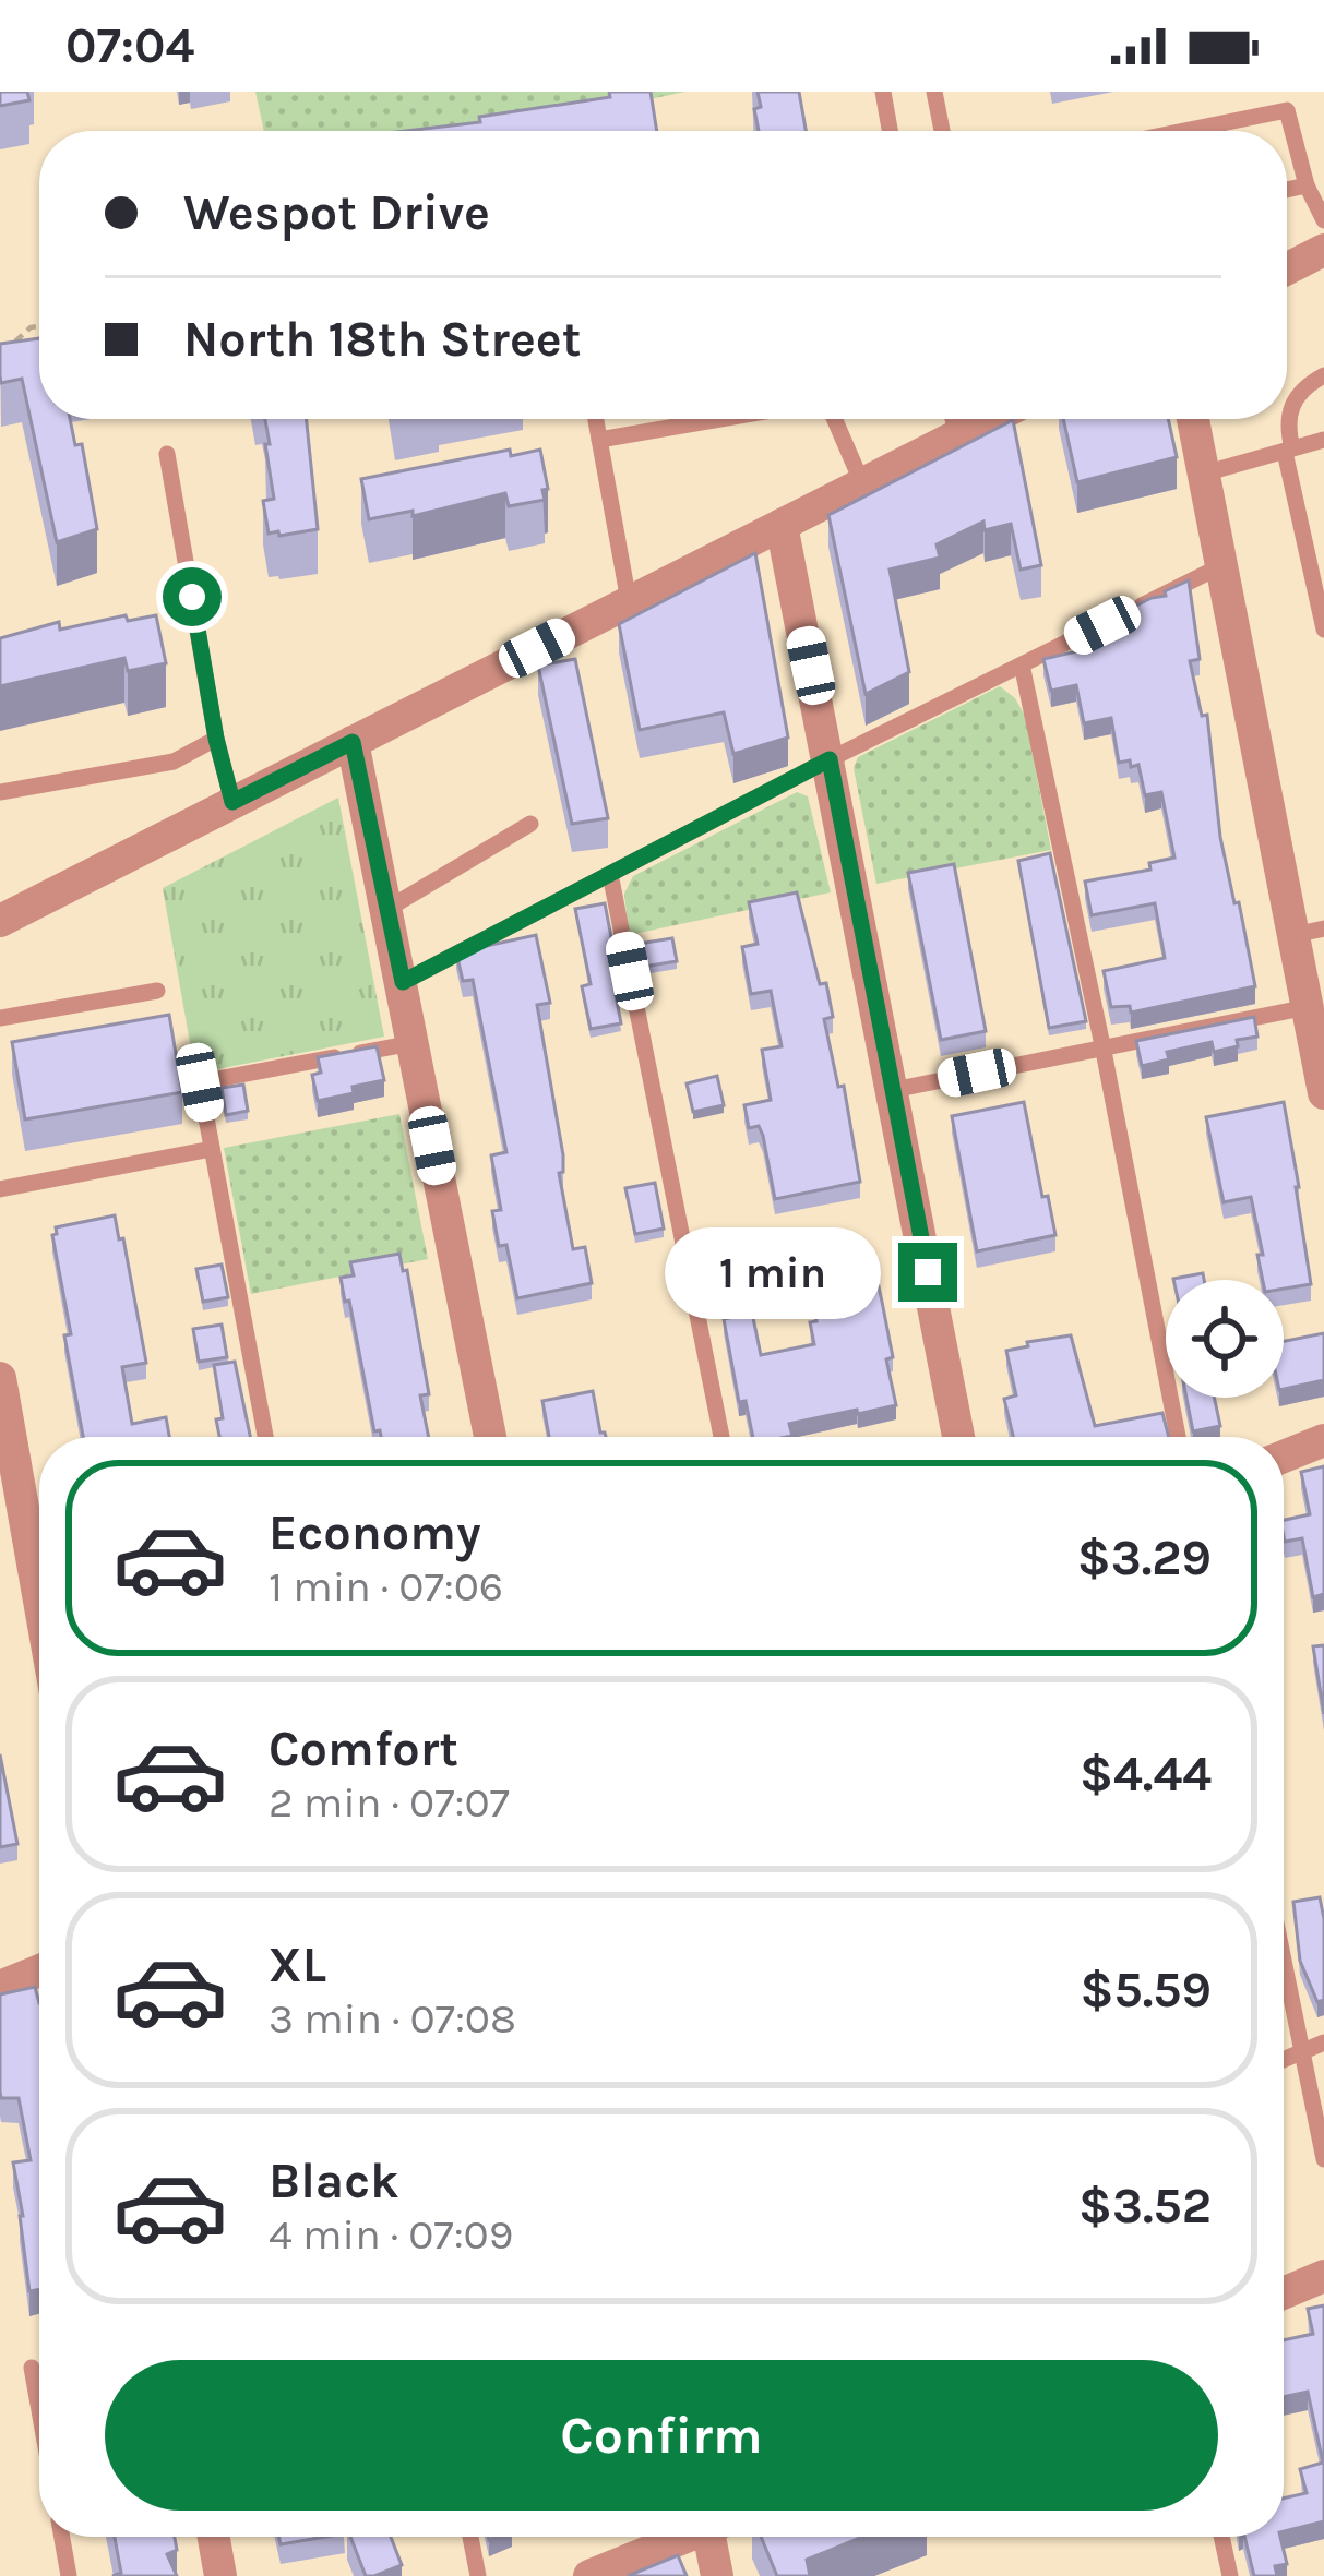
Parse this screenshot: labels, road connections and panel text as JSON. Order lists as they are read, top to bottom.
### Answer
{
  "page": {
    "status": "07:04",
    "banner": ["Wespot Drive", "North 18th Street"],
    "bubble": "1 min",
    "list": [
      {
        "name": "Economy",
        "note": "1 min · 07:06",
        "value": "$3.29"
      },
      {
        "name": "Comfort",
        "note": "2 min · 07:07",
        "value": "$4.44"
      },
      {
        "name": "XL",
        "note": "3 min · 07:08",
        "value": "$5.59"
      },
      {
        "name": "Black",
        "note": "4 min · 07:09",
        "value": "$3.52"
      }
    ],
    "buttons": "Confirm"
  }
}
